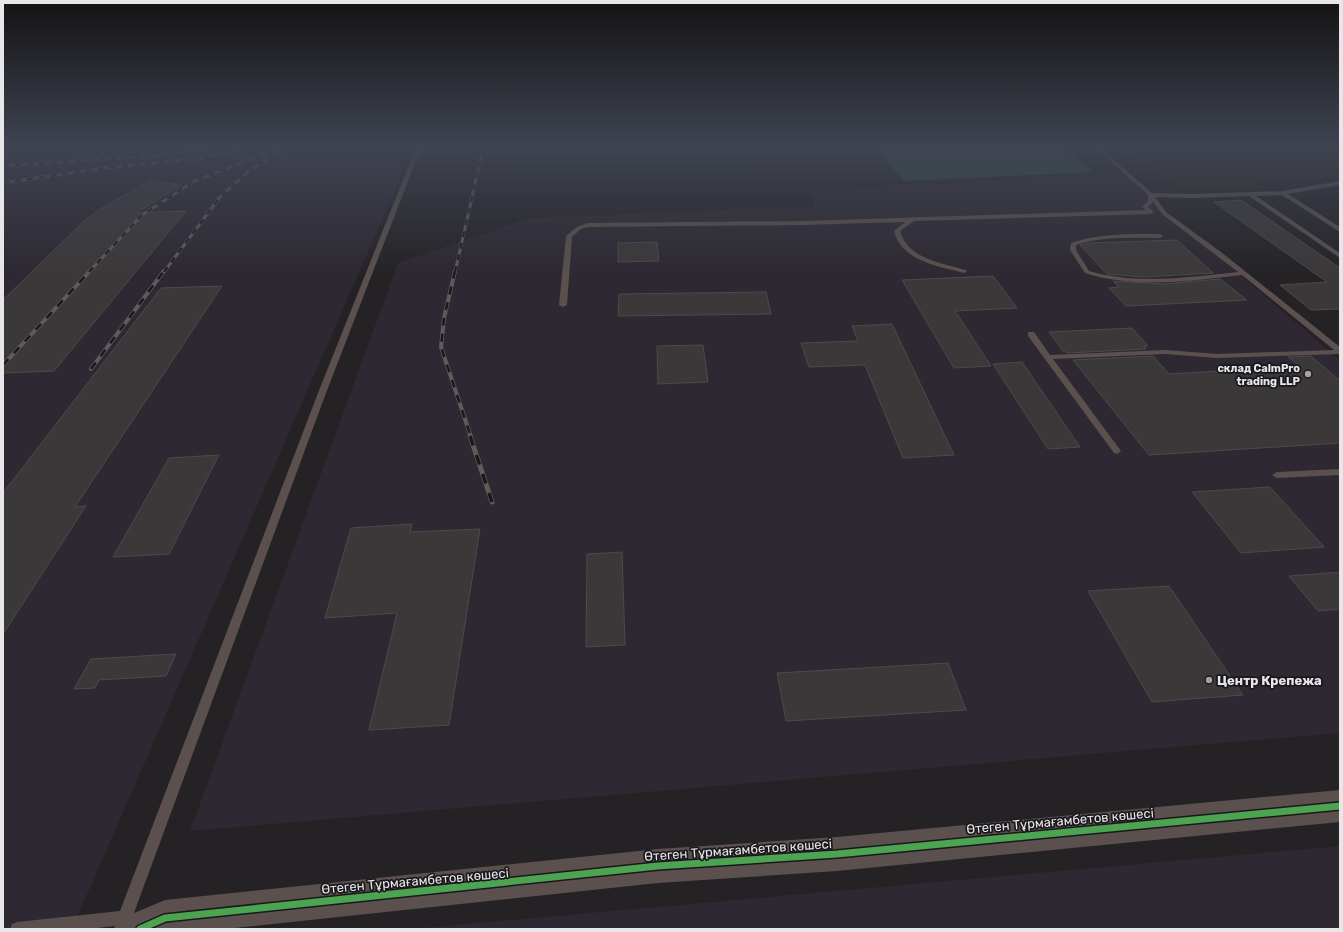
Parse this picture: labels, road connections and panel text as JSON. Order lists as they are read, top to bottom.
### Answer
{
  "streets": {
    "street": ["Өтеген Тұрмағамбетов көшесі"]
  },
  "places": ["склад CalmPro trading LLP", "Центр Крепежа"]
}
